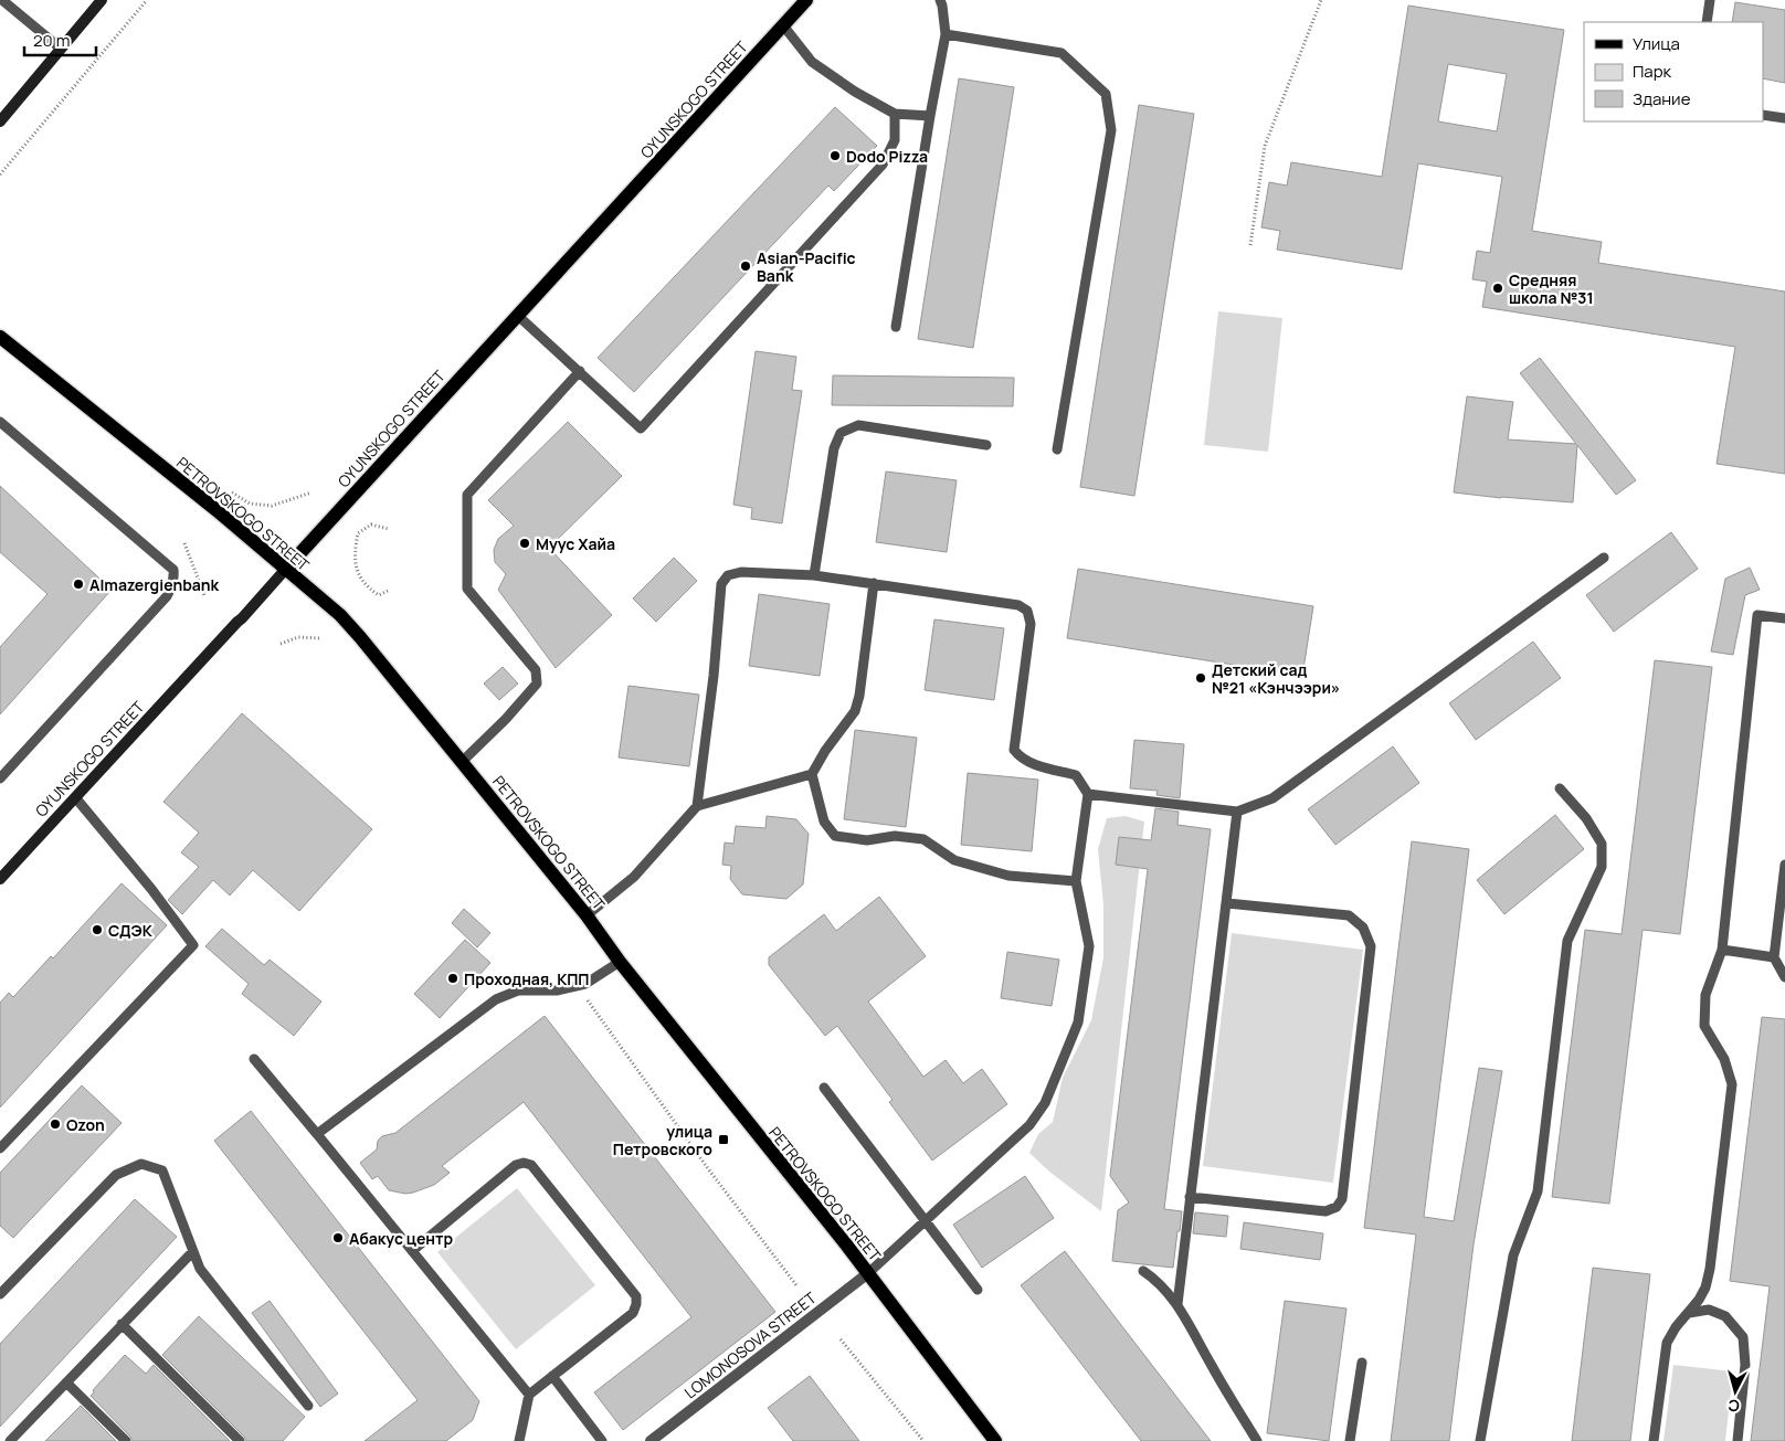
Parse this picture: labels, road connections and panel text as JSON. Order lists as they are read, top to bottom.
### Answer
{
  "streets": {
    "main road": ["OYUNSKOGO STREET", "PETROVSKOGO STREET"],
    "street": ["LOMONOSOVA STREET"]
  },
  "crossings": [
    ["OYUNSKOGO STREET", "PETROVSKOGO STREET"],
    ["PETROVSKOGO STREET", "LOMONOSOVA STREET"]
  ],
  "places": {
    "other": [
      "Dodo Pizza",
      "Asian-Pacific Bank",
      "Средняя школа №31",
      "Муус Хайа",
      "Almazergienbank",
      "Детский сад №21 «Кэнчээри»",
      "СДЭК",
      "Проходная, КПП",
      "Ozon",
      "Абакус центр"
    ],
    "transit": ["улица Петровского"]
  },
  "legend": ["Улица", "Парк", "Здание"],
  "scale_bar": "20 m",
  "north": "bottom"
}
